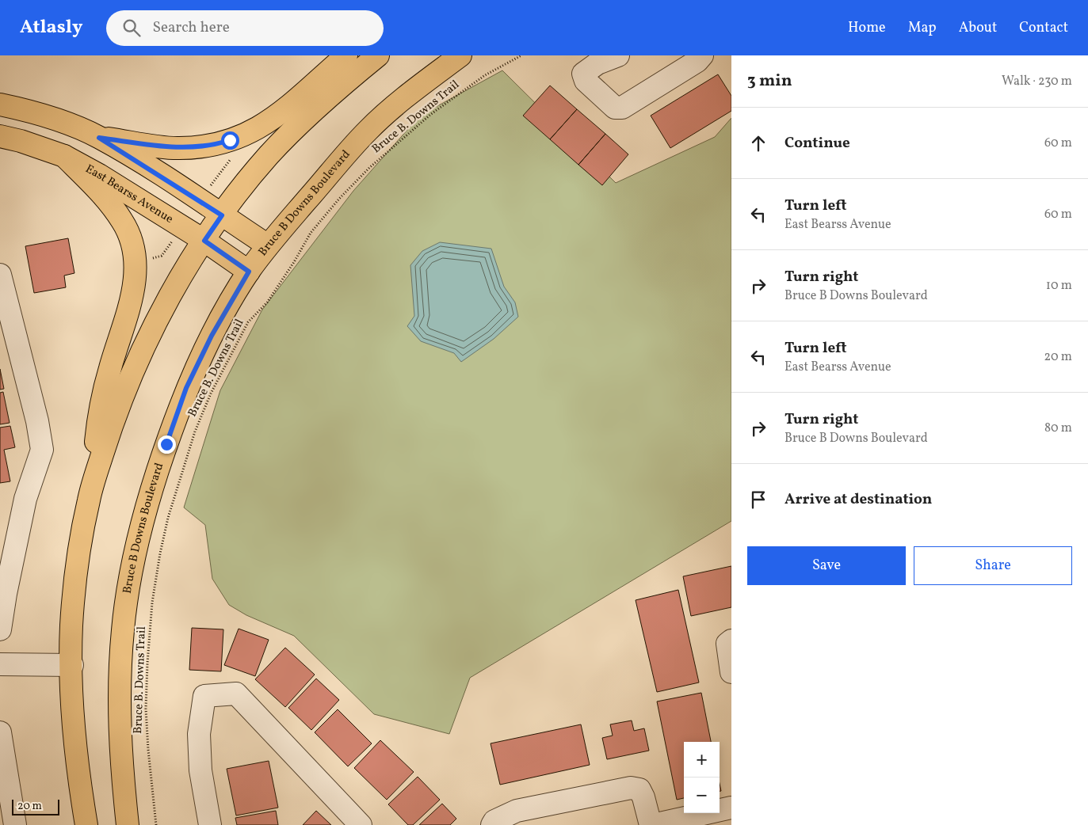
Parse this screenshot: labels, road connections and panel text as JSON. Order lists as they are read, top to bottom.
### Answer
{
  "streets": {
    "main road": ["East Bearss Avenue", "Bruce B Downs Boulevard"],
    "path": ["Bruce B. Downs Trail"]
  },
  "crossings": [
    ["East Bearss Avenue", "Bruce B Downs Boulevard"]
  ],
  "scale_bar": "20 m",
  "page": {
    "header": "Atlasly",
    "search": "Search here",
    "nav": [
      "Home",
      "Map",
      "About",
      "Contact"
    ],
    "heading": ["3 min", "Walk · 230 m"],
    "list": [
      ["Continue", "60 m"],
      ["Turn left", "East Bearss Avenue", "60 m"],
      ["Turn right", "Bruce B Downs Boulevard", "10 m"],
      ["Turn left", "East Bearss Avenue", "20 m"],
      ["Turn right", "Bruce B Downs Boulevard", "80 m"],
      "Arrive at destination"
    ],
    "buttons": ["Save", "Share"],
    "map_buttons": ["+", "−"],
    "scale": "20 m"
  }
}
